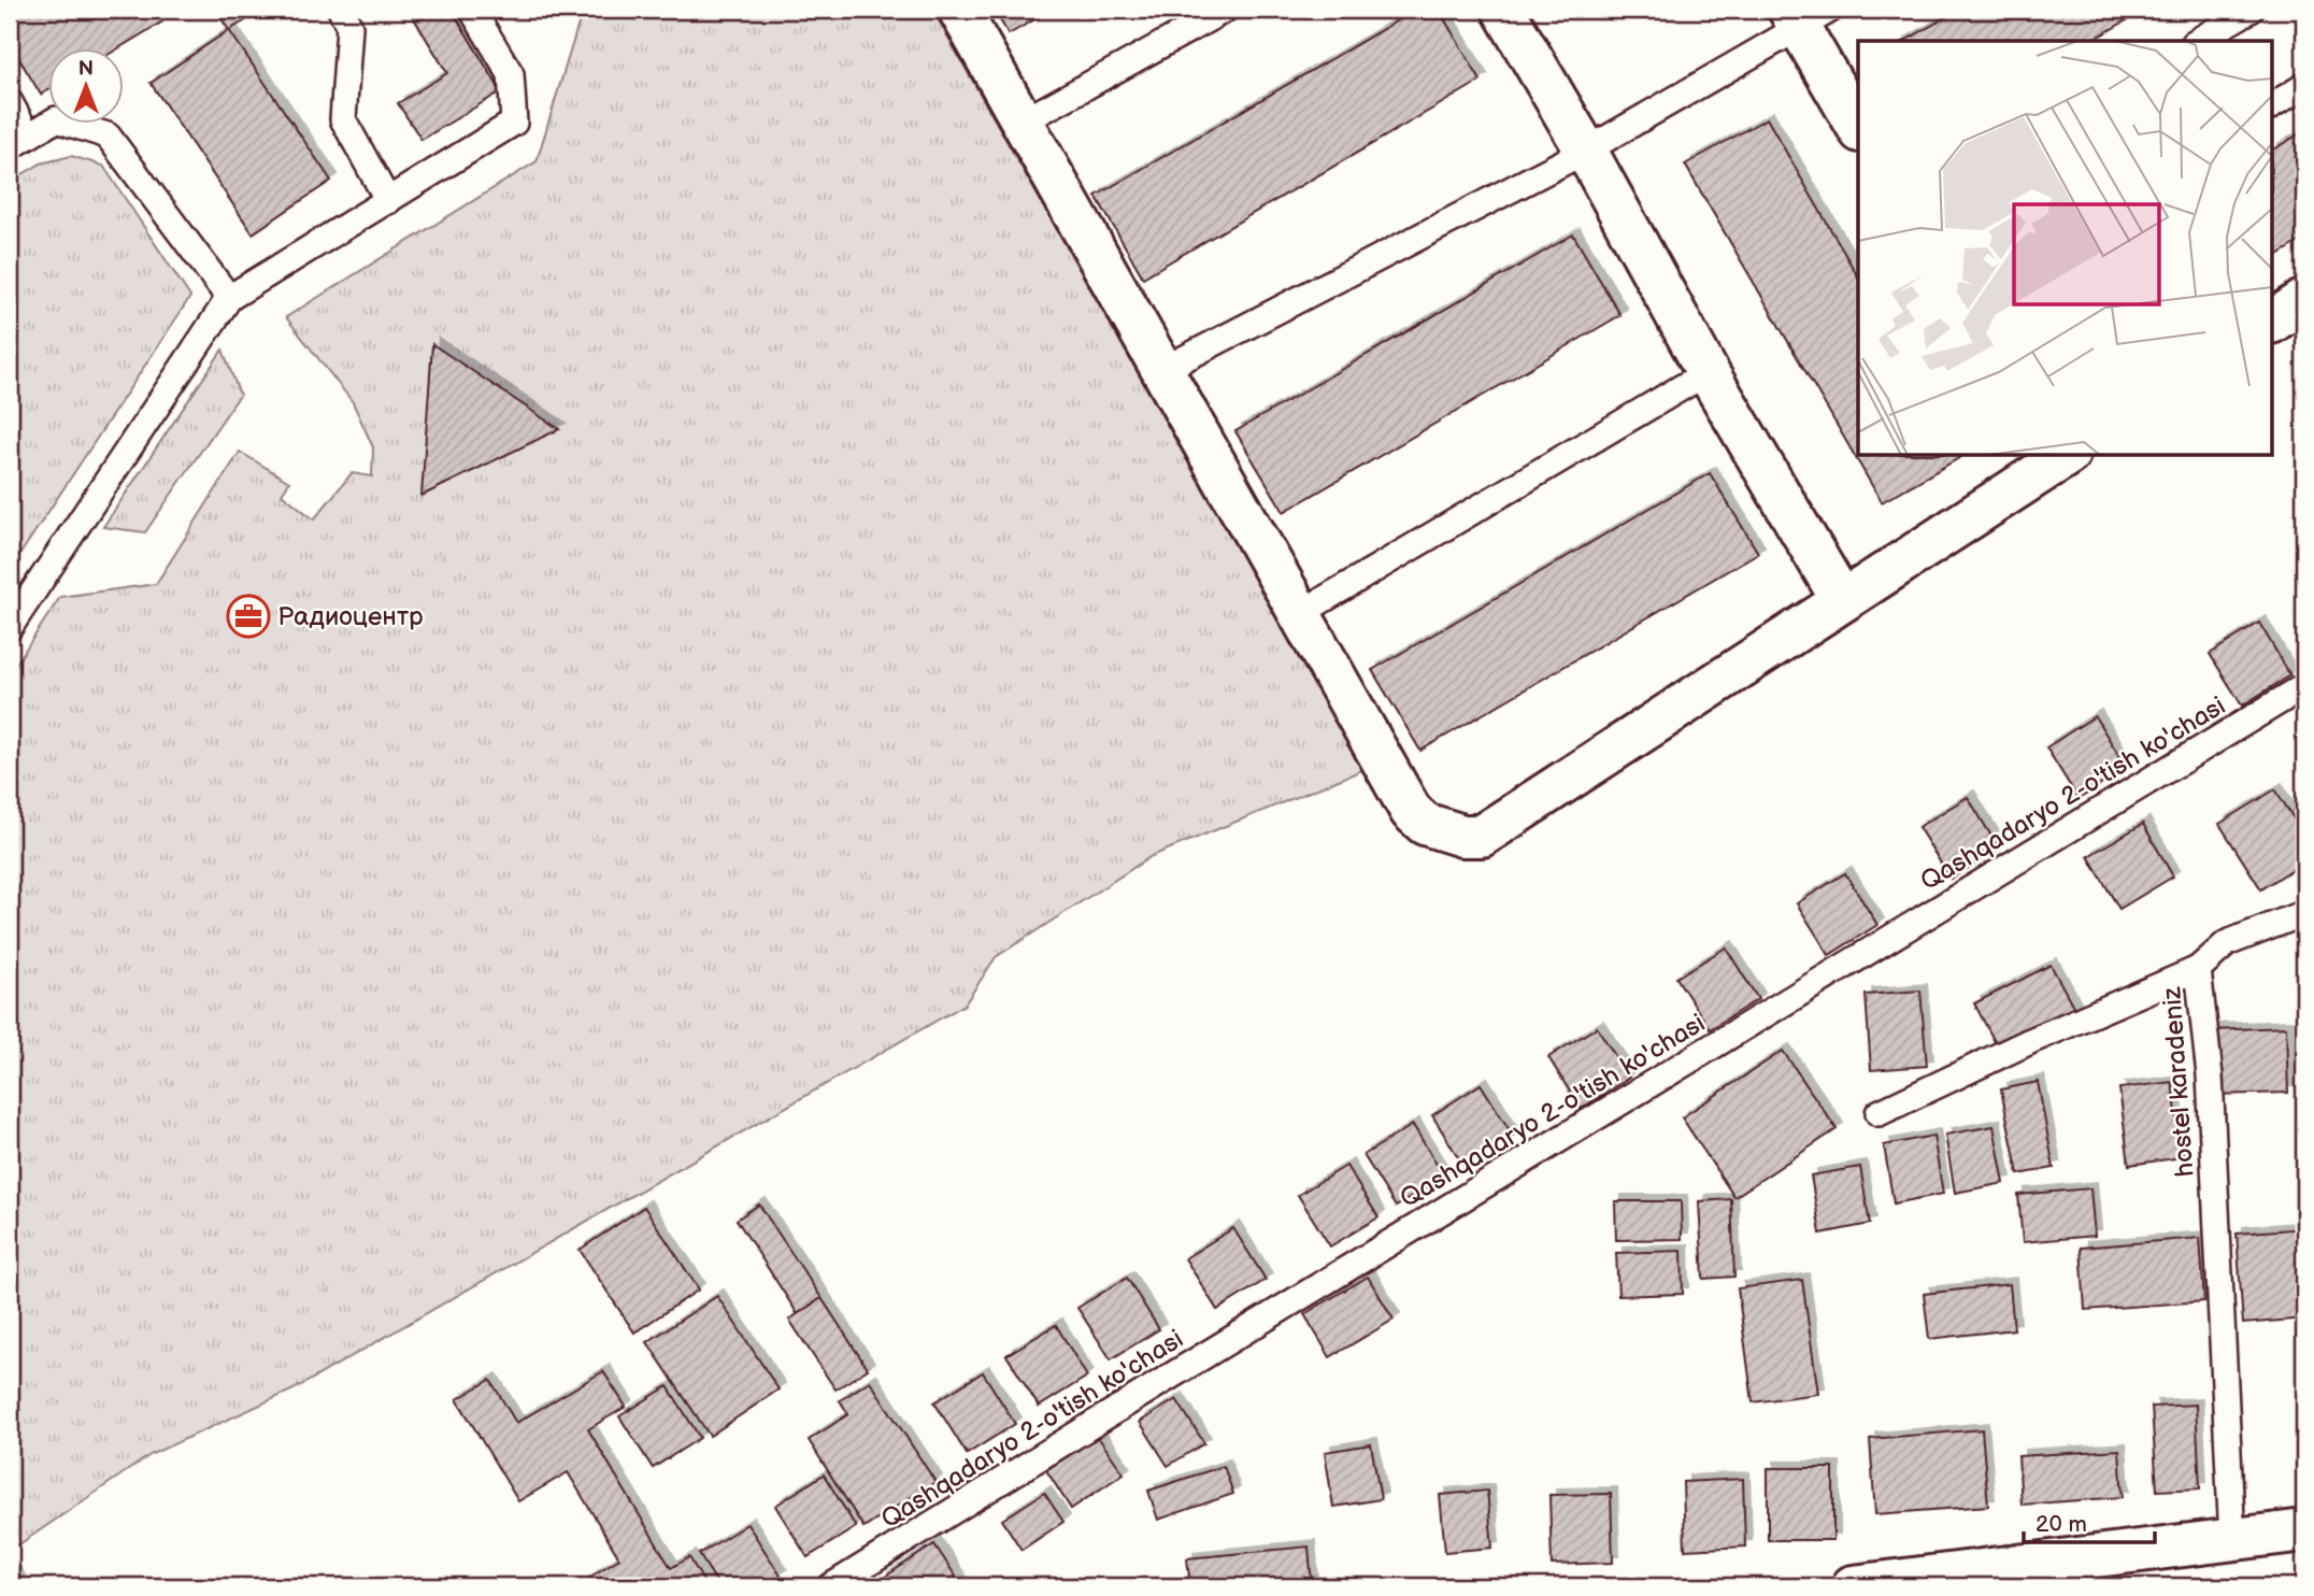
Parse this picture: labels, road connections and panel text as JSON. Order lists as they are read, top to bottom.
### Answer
{
  "streets": {
    "lane": ["Qashqadaryo 2-o'tish ko'chasi", "hostel karadeniz"]
  },
  "places": {
    "office": ["Радиоцентр"]
  },
  "scale_bar": "20 m",
  "north": "top"
}
